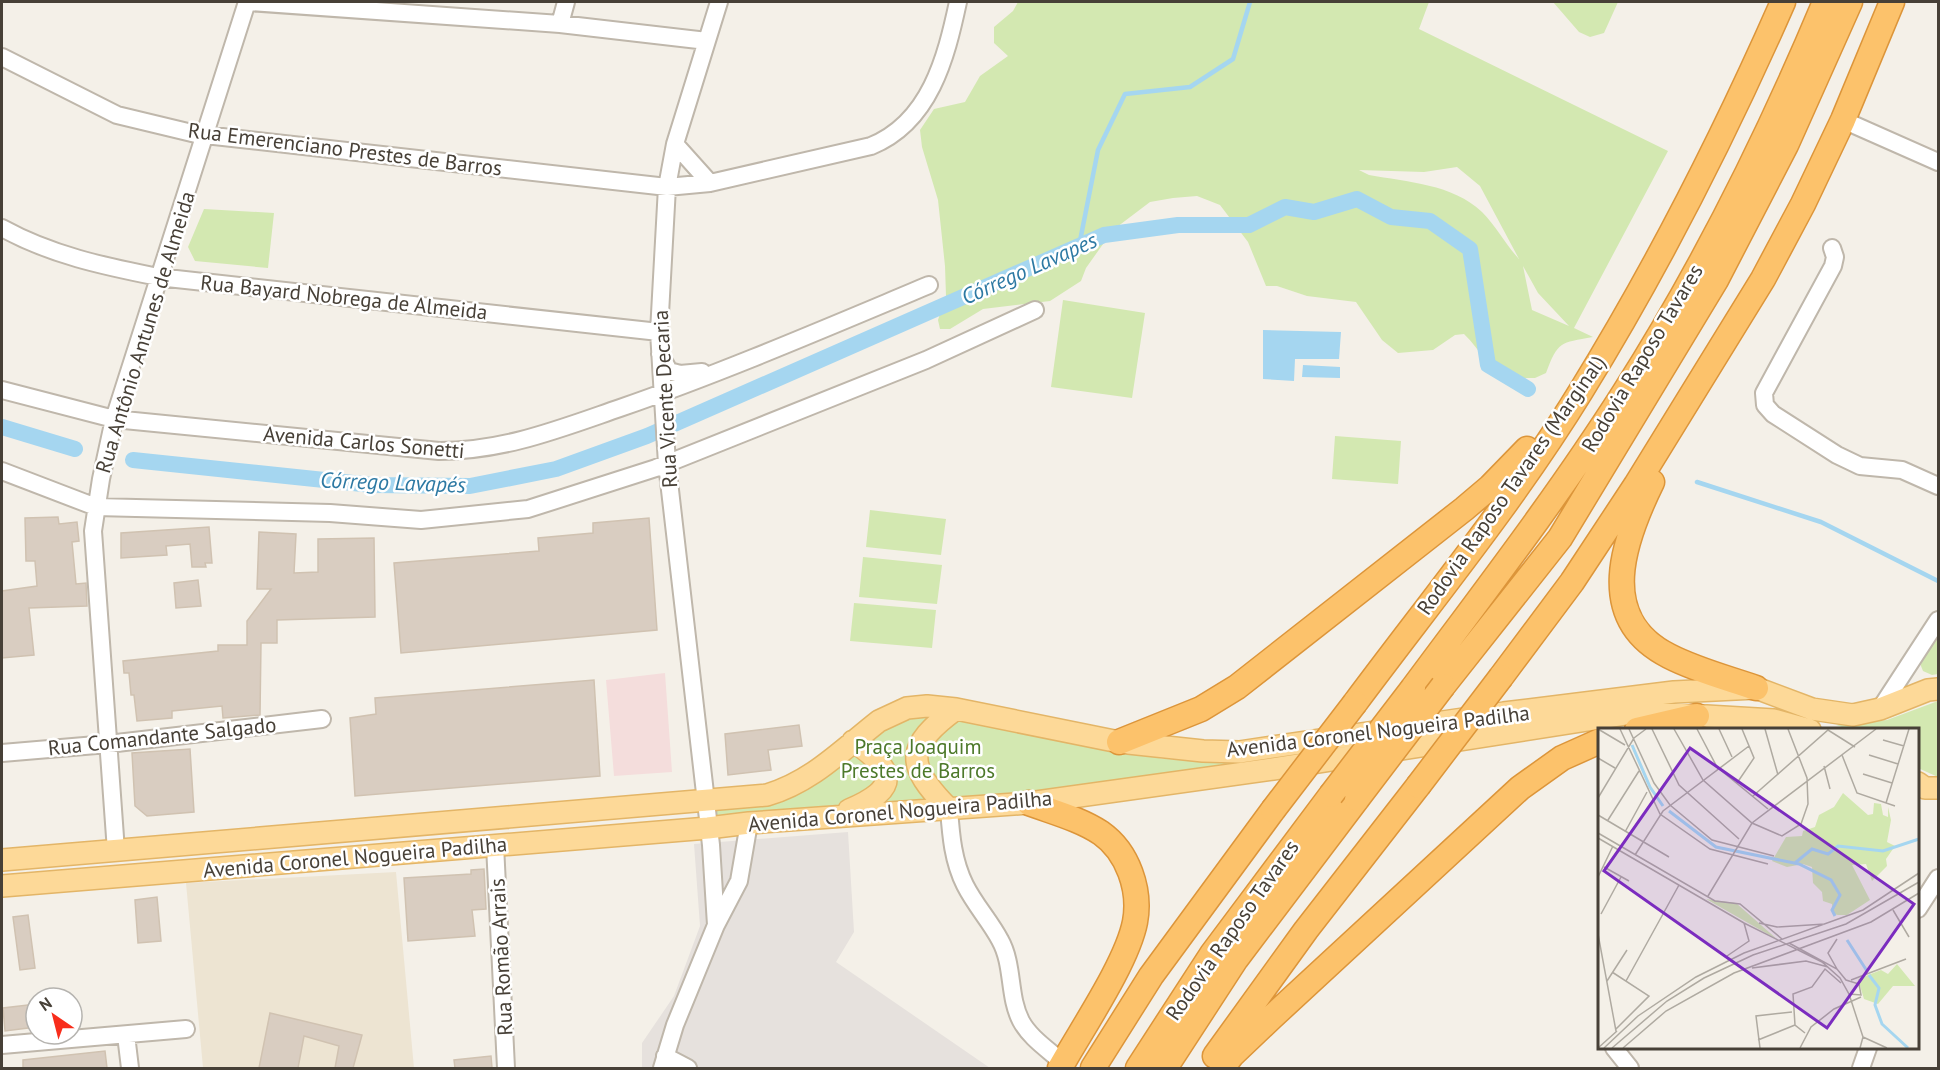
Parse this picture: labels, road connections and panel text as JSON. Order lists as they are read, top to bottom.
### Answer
{
  "streets": {
    "highway": ["Rodovia Raposo Tavares", "Rodovia Raposo Tavares (Marginal)"],
    "main road": ["Avenida Coronel Nogueira Padilha"],
    "street": [
      "Rua Emerenciano Prestes de Barros",
      "Rua Bayard Nobrega de Almeida",
      "Rua Antônio Antunes de Almeida",
      "Rua Vicente Decaria",
      "Avenida Carlos Sonetti",
      "Rua Comandante Salgado",
      "Rua Romão Arrais"
    ]
  },
  "crossings": [
    ["Rua Emerenciano Prestes de Barros", "Rua Antônio Antunes de Almeida"],
    ["Rua Emerenciano Prestes de Barros", "Rua Vicente Decaria"],
    ["Rua Bayard Nobrega de Almeida", "Rua Antônio Antunes de Almeida"],
    ["Rua Bayard Nobrega de Almeida", "Rua Vicente Decaria"],
    ["Rua Antônio Antunes de Almeida", "Avenida Carlos Sonetti"],
    ["Rua Antônio Antunes de Almeida", "Avenida Coronel Nogueira Padilha"],
    ["Rua Antônio Antunes de Almeida", "Rua Comandante Salgado"],
    ["Rua Vicente Decaria", "Avenida Carlos Sonetti"],
    ["Rua Vicente Decaria", "Avenida Coronel Nogueira Padilha"],
    ["Avenida Coronel Nogueira Padilha", "Rua Romão Arrais"]
  ],
  "water": ["Córrego Lavapes", "Córrego Lavapés"],
  "parks": ["Praça Joaquim Prestes de Barros"],
  "north": "top left"
}
